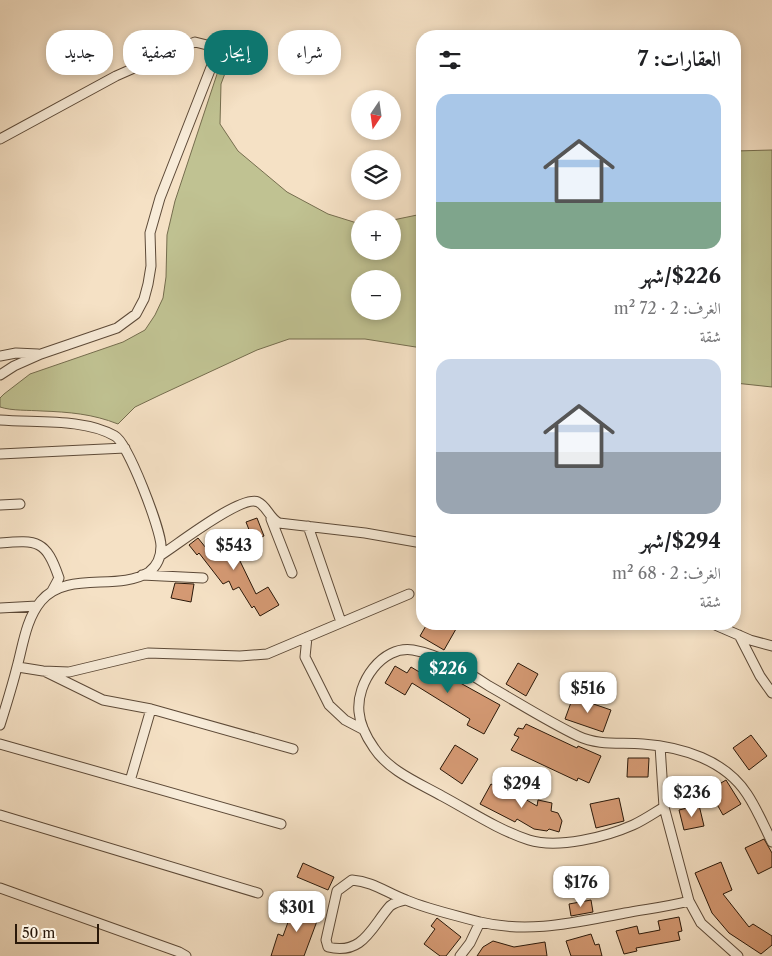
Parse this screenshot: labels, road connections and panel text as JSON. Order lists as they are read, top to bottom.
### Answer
{
  "scale_bar": "50 m",
  "north": "bottom",
  "page": {
    "chip": [
      "شراء",
      "إيجار",
      "تصفية",
      "جديد"
    ],
    "heading": "العقارات: 7",
    "map_buttons": ["+", "−"],
    "list": [
      {
        "name": "$226/شهر",
        "note": "الغرف: 2 · 72 m² · شقة"
      },
      {
        "name": "$294/شهر",
        "note": "الغرف: 2 · 68 m² · شقة"
      }
    ],
    "price": [
      "$543",
      "$226",
      "$516",
      "$294",
      "$236",
      "$176",
      "$301"
    ],
    "scale": "50 m"
  }
}
